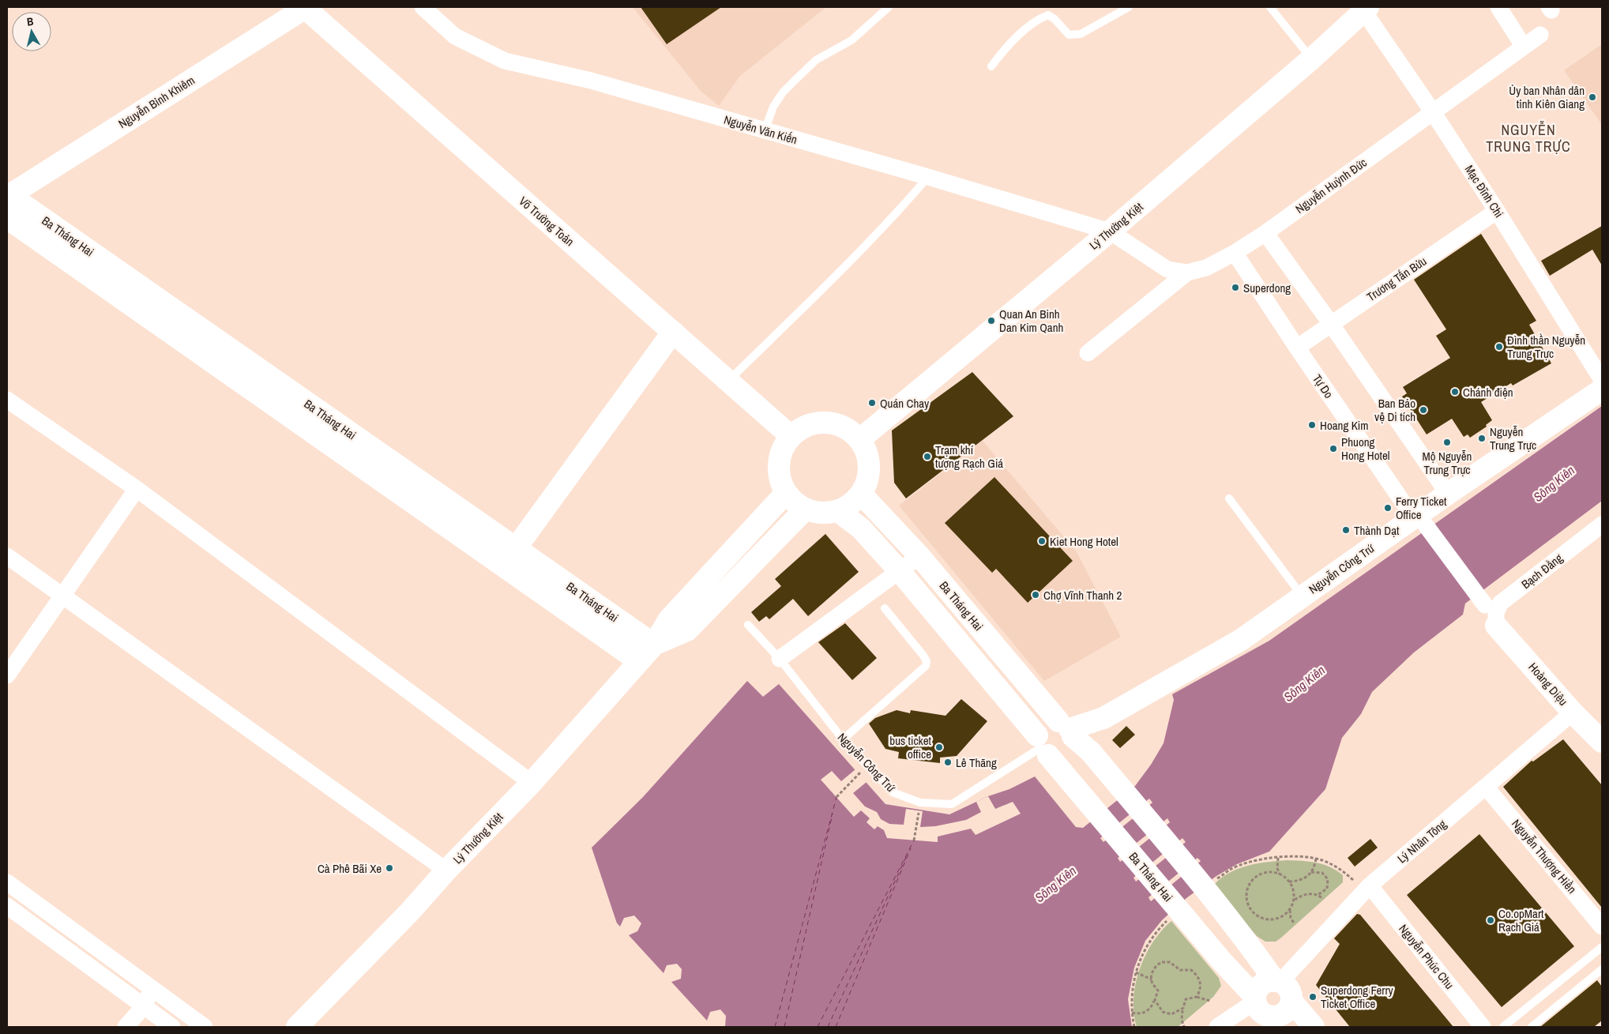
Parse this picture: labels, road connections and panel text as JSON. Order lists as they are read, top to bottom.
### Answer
{
  "streets": {
    "street": [
      "Nguyễn Bỉnh Khiêm",
      "Nguyễn Văn Kiến",
      "Nguyễn Huỳnh Đức",
      "Mạc Đĩnh Chi",
      "Võ Trường Toản",
      "Lý Thường Kiệt",
      "Ba Tháng Hai",
      "Trương Tấn Bửu",
      "Tự Do",
      "Nguyễn Công Trứ",
      "Bạch Đằng",
      "Hoàng Diệu",
      "Lý Nhân Tông",
      "Nguyễn Thượng Hiền",
      "Nguyễn Phúc Chu"
    ]
  },
  "crossings": [
    ["Nguyễn Bỉnh Khiêm", "Võ Trường Toản"],
    ["Nguyễn Bỉnh Khiêm", "Ba Tháng Hai"],
    ["Nguyễn Văn Kiến", "Nguyễn Huỳnh Đức"],
    ["Nguyễn Văn Kiến", "Lý Thường Kiệt"],
    ["Nguyễn Huỳnh Đức", "Mạc Đĩnh Chi"],
    ["Nguyễn Huỳnh Đức", "Lý Thường Kiệt"],
    ["Nguyễn Huỳnh Đức", "Tự Do"],
    ["Mạc Đĩnh Chi", "Lý Thường Kiệt"],
    ["Mạc Đĩnh Chi", "Trương Tấn Bửu"],
    ["Võ Trường Toản", "Lý Thường Kiệt"],
    ["Võ Trường Toản", "Ba Tháng Hai"],
    ["Lý Thường Kiệt", "Ba Tháng Hai"],
    ["Ba Tháng Hai", "Nguyễn Công Trứ"],
    ["Ba Tháng Hai", "Lý Nhân Tông"],
    ["Trương Tấn Bửu", "Tự Do"],
    ["Tự Do", "Nguyễn Công Trứ"],
    ["Bạch Đằng", "Hoàng Diệu"],
    ["Hoàng Diệu", "Lý Nhân Tông"],
    ["Lý Nhân Tông", "Nguyễn Thượng Hiền"],
    ["Lý Nhân Tông", "Nguyễn Phúc Chu"]
  ],
  "districts": ["NGUYỄN TRUNG TRỰC"],
  "water": ["Sông Kiên"],
  "places": [
    "Ủy ban Nhân dân tỉnh Kiên Giang",
    "Superdong",
    "Quan An Binh Dan Kim Qanh",
    "Đình thần Nguyễn Trung Trực",
    "Chánh điện",
    "Quán Chay",
    "Ban Bảo vệ Di tích",
    "Hoang Kim",
    "Nguyễn Trung Trực",
    "Mộ Nguyễn Trung Trực",
    "Phuong Hong Hotel",
    "Trạm khí tượng Rạch Giá",
    "Ferry Ticket Office",
    "Thành Dạt",
    "Kiet Hong Hotel",
    "Chợ Vĩnh Thanh 2",
    "bus ticket office",
    "Lê Thāng",
    "Cà Phê Bãi Xe",
    "Co.opMart Rạch Giá",
    "Superdong Ferry Ticket Office"
  ],
  "north": "top"
}
